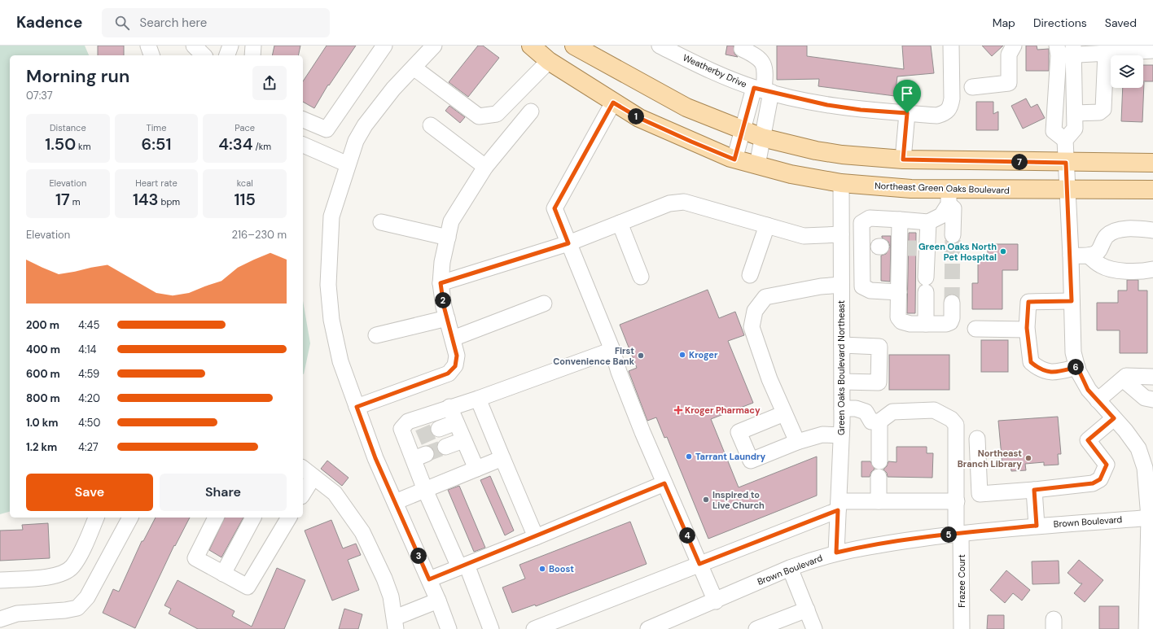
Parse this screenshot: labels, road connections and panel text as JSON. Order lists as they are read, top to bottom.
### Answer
{
  "streets": {
    "main road": ["Northeast Green Oaks Boulevard"],
    "street": [
      "Weatherby Drive",
      "Green Oaks Boulevard Northeast",
      "Brown Boulevard",
      "Frazee Court"
    ]
  },
  "crossings": [
    ["Northeast Green Oaks Boulevard", "Green Oaks Boulevard Northeast"],
    ["Green Oaks Boulevard Northeast", "Brown Boulevard"],
    ["Brown Boulevard", "Frazee Court"]
  ],
  "places": {
    "other": [
      "Green Oaks North Pet Hospital",
      "Kroger",
      "First Convenience Bank",
      "Tarrant Laundry",
      "Northeast Branch Library",
      "Inspired to Live Church",
      "Boost"
    ],
    "health": ["Kroger Pharmacy"]
  },
  "page": {
    "header": "Kadence",
    "search": "Search here",
    "nav": ["Map", "Directions", "Saved"],
    "heading": ["Morning run", "07:37"],
    "pins": [
      "1",
      "7",
      "2",
      "6",
      "5",
      "4",
      "3"
    ],
    "stats": [
      ["Distance", "1.50 km"],
      ["Time", "6:51"],
      ["Pace", "4:34 /km"],
      ["Elevation", "17 m"],
      ["Heart rate", "143 bpm"],
      ["kcal", "115"]
    ],
    "chart": ["Elevation", "216–230 m"],
    "list": [
      {
        "name": "200 m",
        "note": "4:45"
      },
      {
        "name": "400 m",
        "note": "4:14"
      },
      {
        "name": "600 m",
        "note": "4:59"
      },
      {
        "name": "800 m",
        "note": "4:20"
      },
      {
        "name": "1.0 km",
        "note": "4:50"
      },
      {
        "name": "1.2 km",
        "note": "4:27"
      }
    ],
    "buttons": ["Save", "Share"]
  }
}
